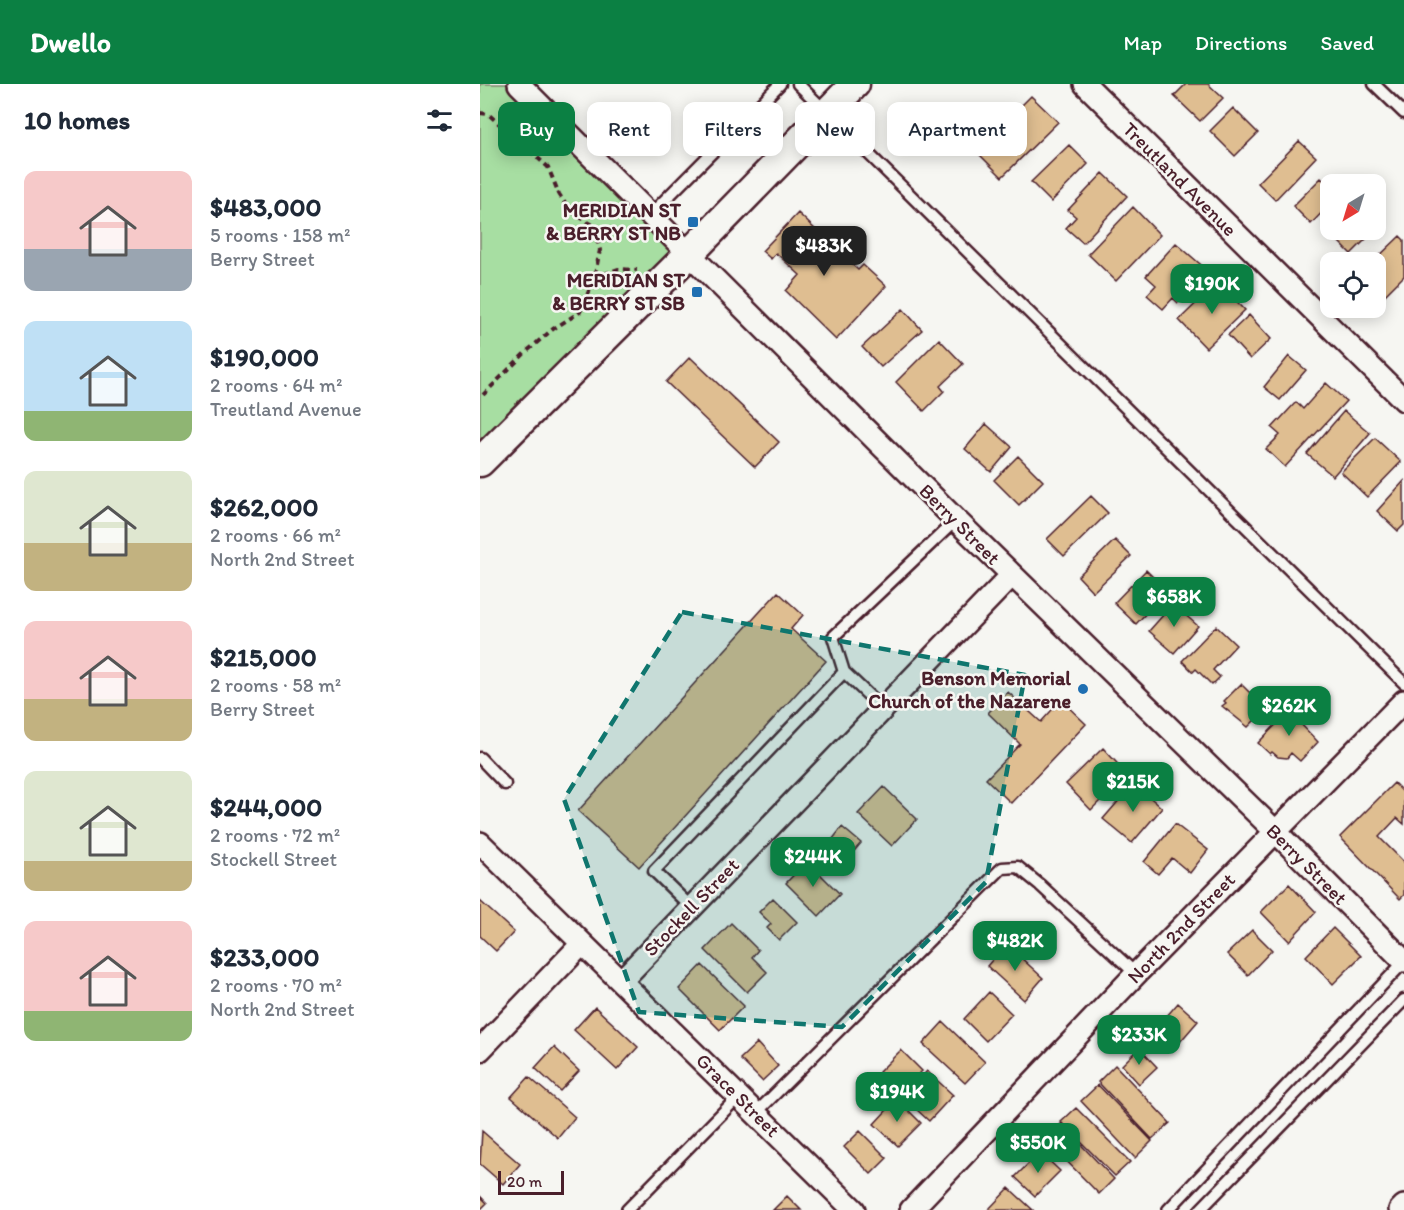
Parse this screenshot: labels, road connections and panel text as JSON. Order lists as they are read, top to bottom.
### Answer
{
  "streets": {
    "street": [
      "Treutland Avenue",
      "Berry Street",
      "Stockell Street",
      "North 2nd Street",
      "Grace Street"
    ]
  },
  "crossings": [
    ["Berry Street", "Stockell Street"],
    ["Berry Street", "North 2nd Street"],
    ["Stockell Street", "Grace Street"]
  ],
  "places": {
    "transit": ["MERIDIAN ST & BERRY ST NB", "MERIDIAN ST & BERRY ST SB"],
    "other": ["Benson Memorial Church of the Nazarene"]
  },
  "scale_bar": "20 m",
  "north": "bottom left",
  "page": {
    "header": "Dwello",
    "nav": ["Map", "Directions", "Saved"],
    "heading": "10 homes",
    "chip": [
      "Buy",
      "Rent",
      "Filters",
      "New",
      "Apartment"
    ],
    "list": [
      {
        "name": "$483,000",
        "note": "5 rooms · 158 m² · Berry Street"
      },
      {
        "name": "$190,000",
        "note": "2 rooms · 64 m² · Treutland Avenue"
      },
      {
        "name": "$262,000",
        "note": "2 rooms · 66 m² · North 2nd Street"
      },
      {
        "name": "$215,000",
        "note": "2 rooms · 58 m² · Berry Street"
      },
      {
        "name": "$244,000",
        "note": "2 rooms · 72 m² · Stockell Street"
      },
      {
        "name": "$233,000",
        "note": "2 rooms · 70 m² · North 2nd Street"
      }
    ],
    "price": [
      "$483K",
      "$190K",
      "$658K",
      "$262K",
      "$215K",
      "$244K",
      "$482K",
      "$233K",
      "$194K",
      "$550K"
    ],
    "scale": "20 m"
  }
}
